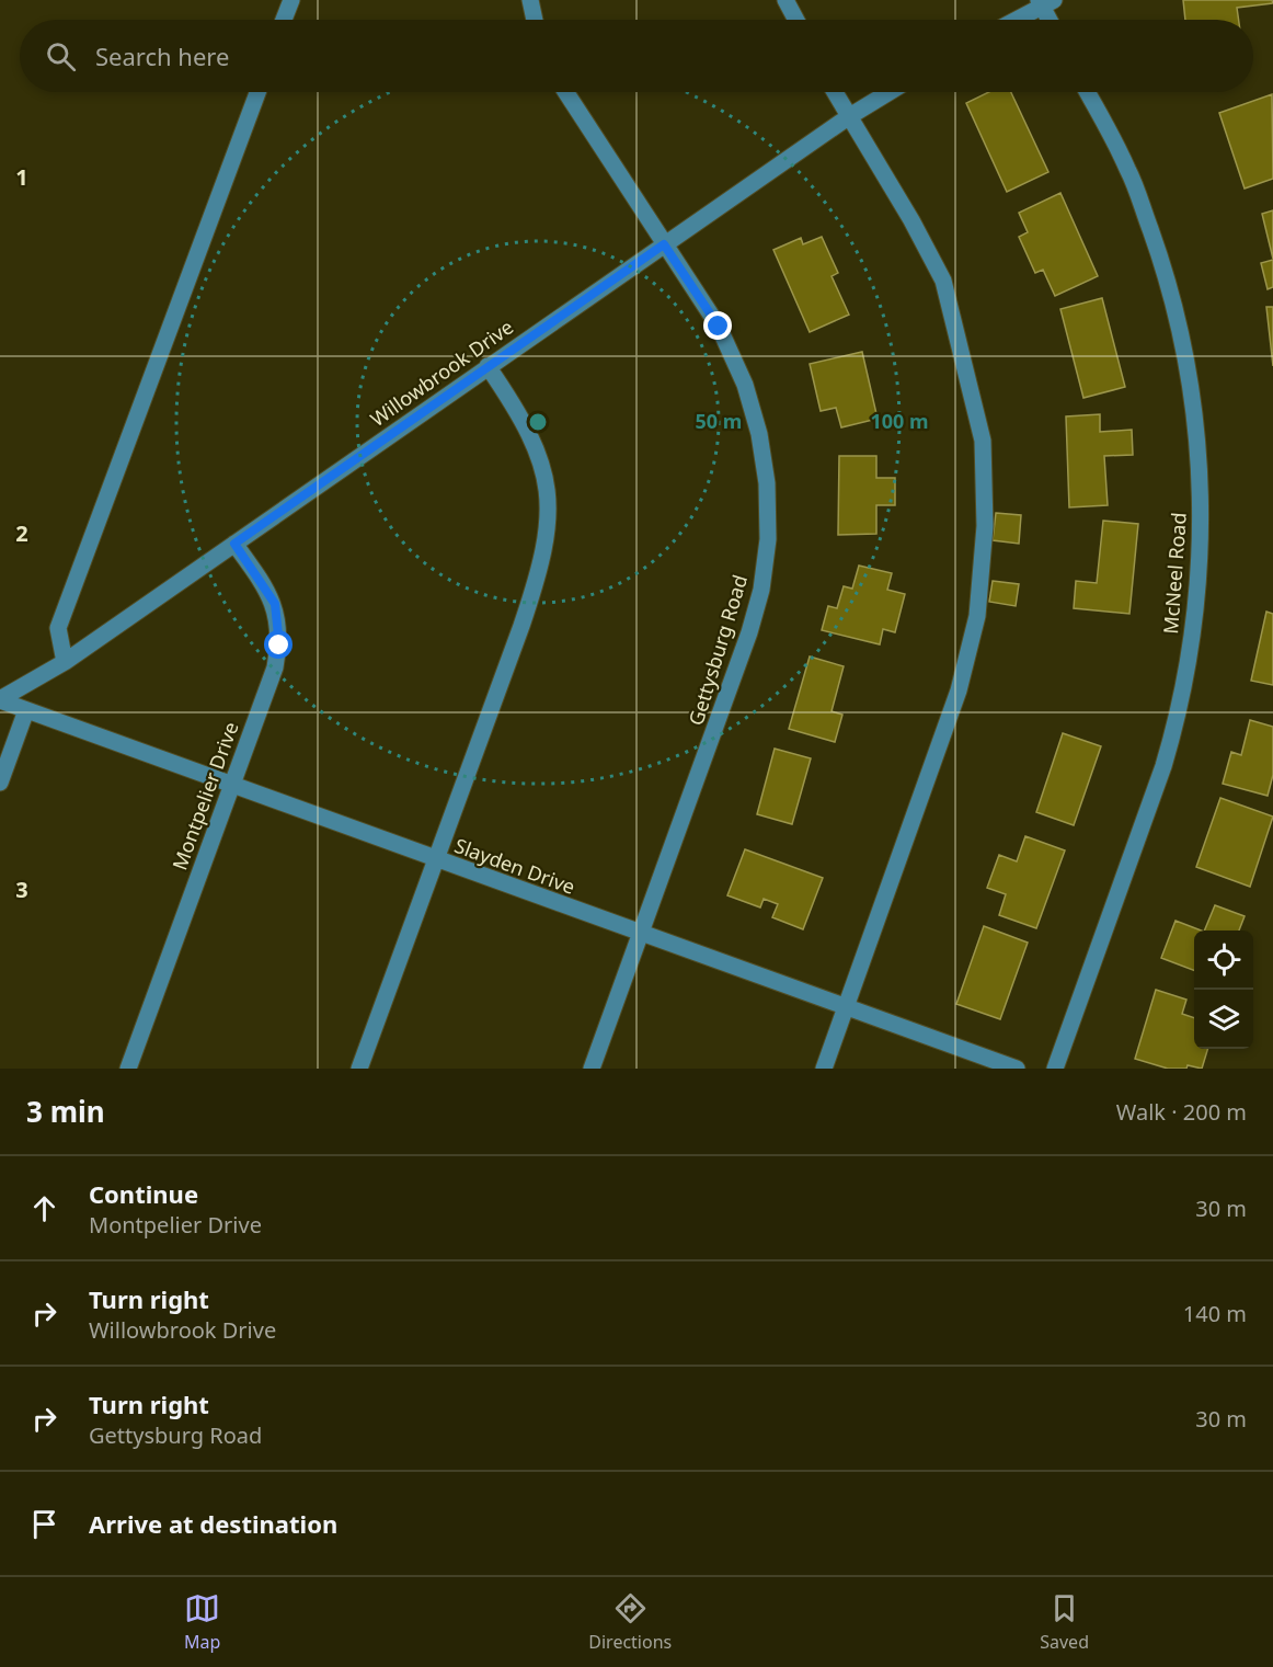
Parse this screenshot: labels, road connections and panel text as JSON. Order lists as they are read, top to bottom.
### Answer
{
  "streets": {
    "street": [
      "Willowbrook Drive",
      "McNeel Road",
      "Gettysburg Road",
      "Montpelier Drive",
      "Slayden Drive"
    ]
  },
  "crossings": [
    ["Willowbrook Drive", "Gettysburg Road"],
    ["Willowbrook Drive", "Montpelier Drive"],
    ["Willowbrook Drive", "Slayden Drive"],
    ["Gettysburg Road", "Slayden Drive"],
    ["Montpelier Drive", "Slayden Drive"]
  ],
  "page": {
    "search": "Search here",
    "heading": ["3 min", "Walk · 200 m"],
    "list": [
      ["Continue", "Montpelier Drive", "30 m"],
      ["Turn right", "Willowbrook Drive", "140 m"],
      ["Turn right", "Gettysburg Road", "30 m"],
      "Arrive at destination"
    ],
    "nav": ["Map", "Directions", "Saved"]
  },
  "grid": {
    "rows": ["1", "2", "3"]
  },
  "rings": ["50 m", "100 m"]
}
